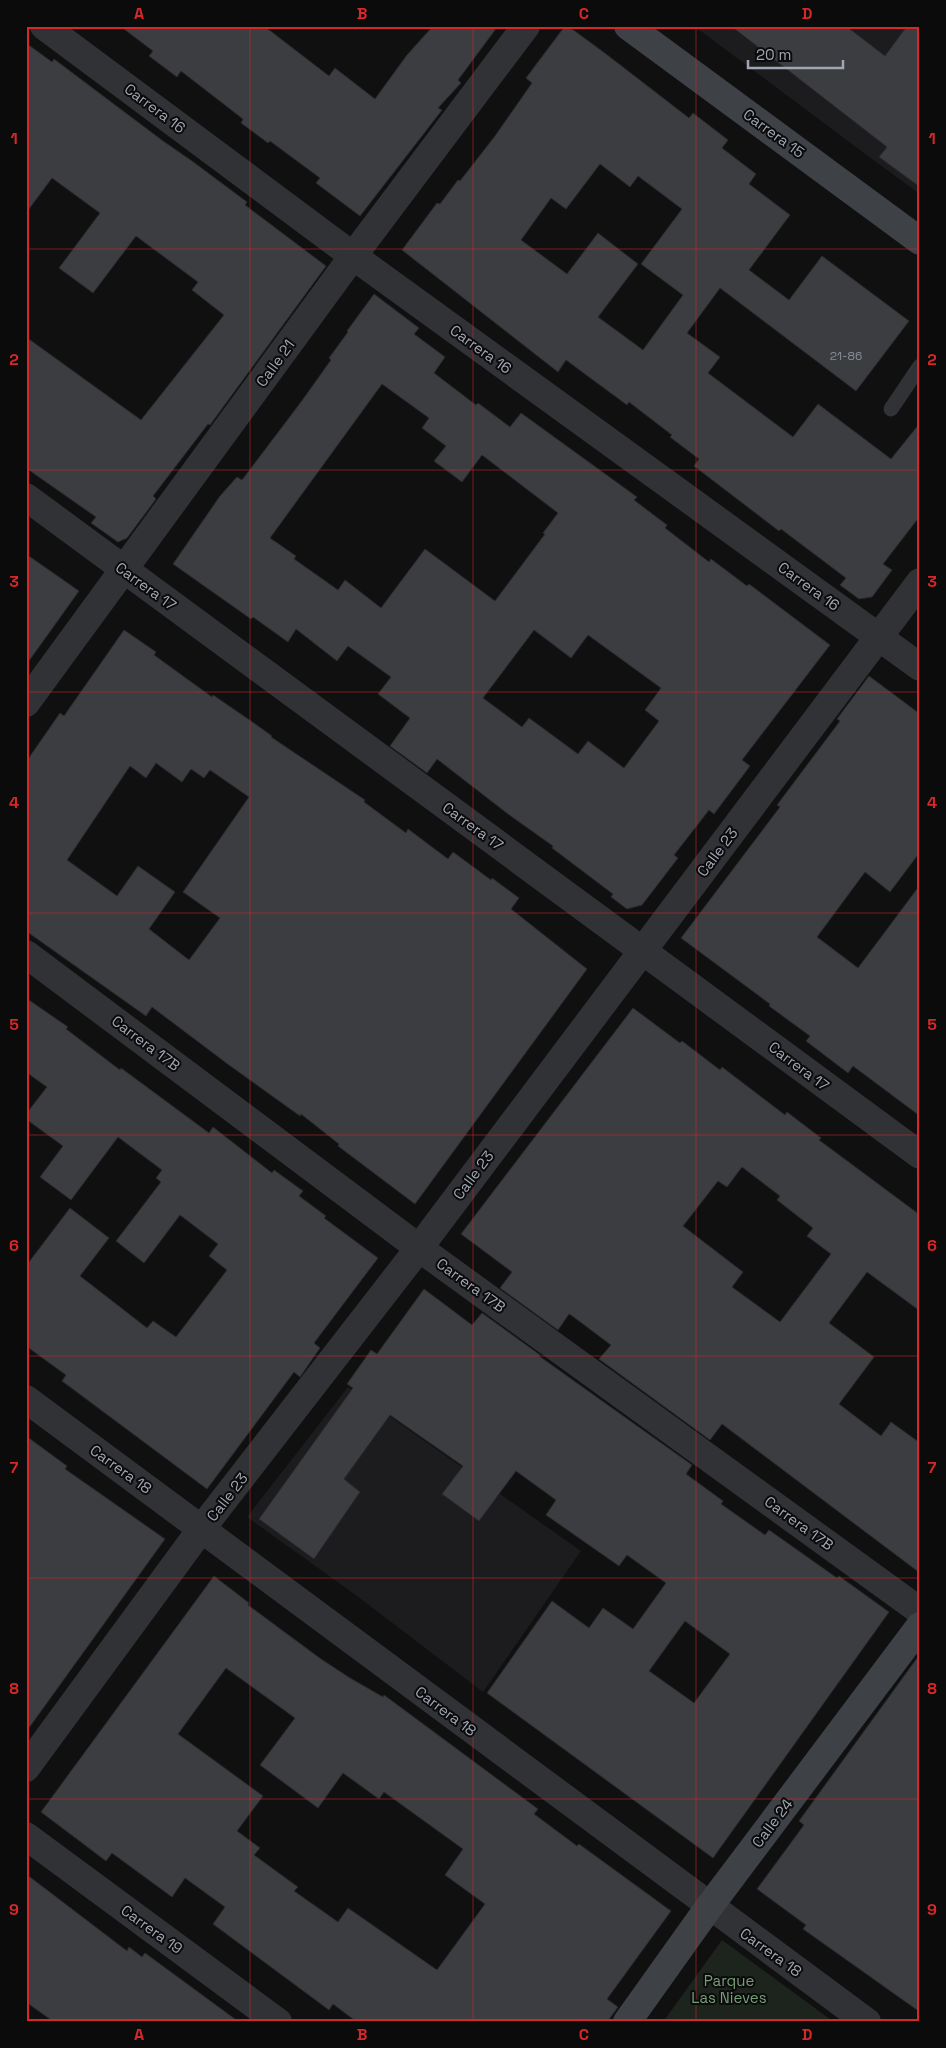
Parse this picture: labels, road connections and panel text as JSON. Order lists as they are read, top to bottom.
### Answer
{
  "streets": {
    "street": [
      "Carrera 16",
      "Carrera 15",
      "Calle 21",
      "Carrera 17",
      "Calle 23",
      "Carrera 17B",
      "Carrera 18",
      "Calle 24",
      "Carrera 19"
    ]
  },
  "crossings": [
    ["Carrera 16", "Calle 21"],
    ["Carrera 16", "Calle 23"],
    ["Calle 21", "Carrera 17"],
    ["Carrera 17", "Calle 23"],
    ["Calle 23", "Carrera 17B"],
    ["Calle 23", "Carrera 18"],
    ["Carrera 18", "Calle 24"]
  ],
  "parks": ["Parque Las Nieves"],
  "house_numbers": ["21-86"],
  "scale_bar": "20 m",
  "grid": {
    "columns": [
      "A",
      "B",
      "C",
      "D"
    ],
    "rows": [
      "1",
      "2",
      "3",
      "4",
      "5",
      "6",
      "7",
      "8",
      "9"
    ]
  }
}
